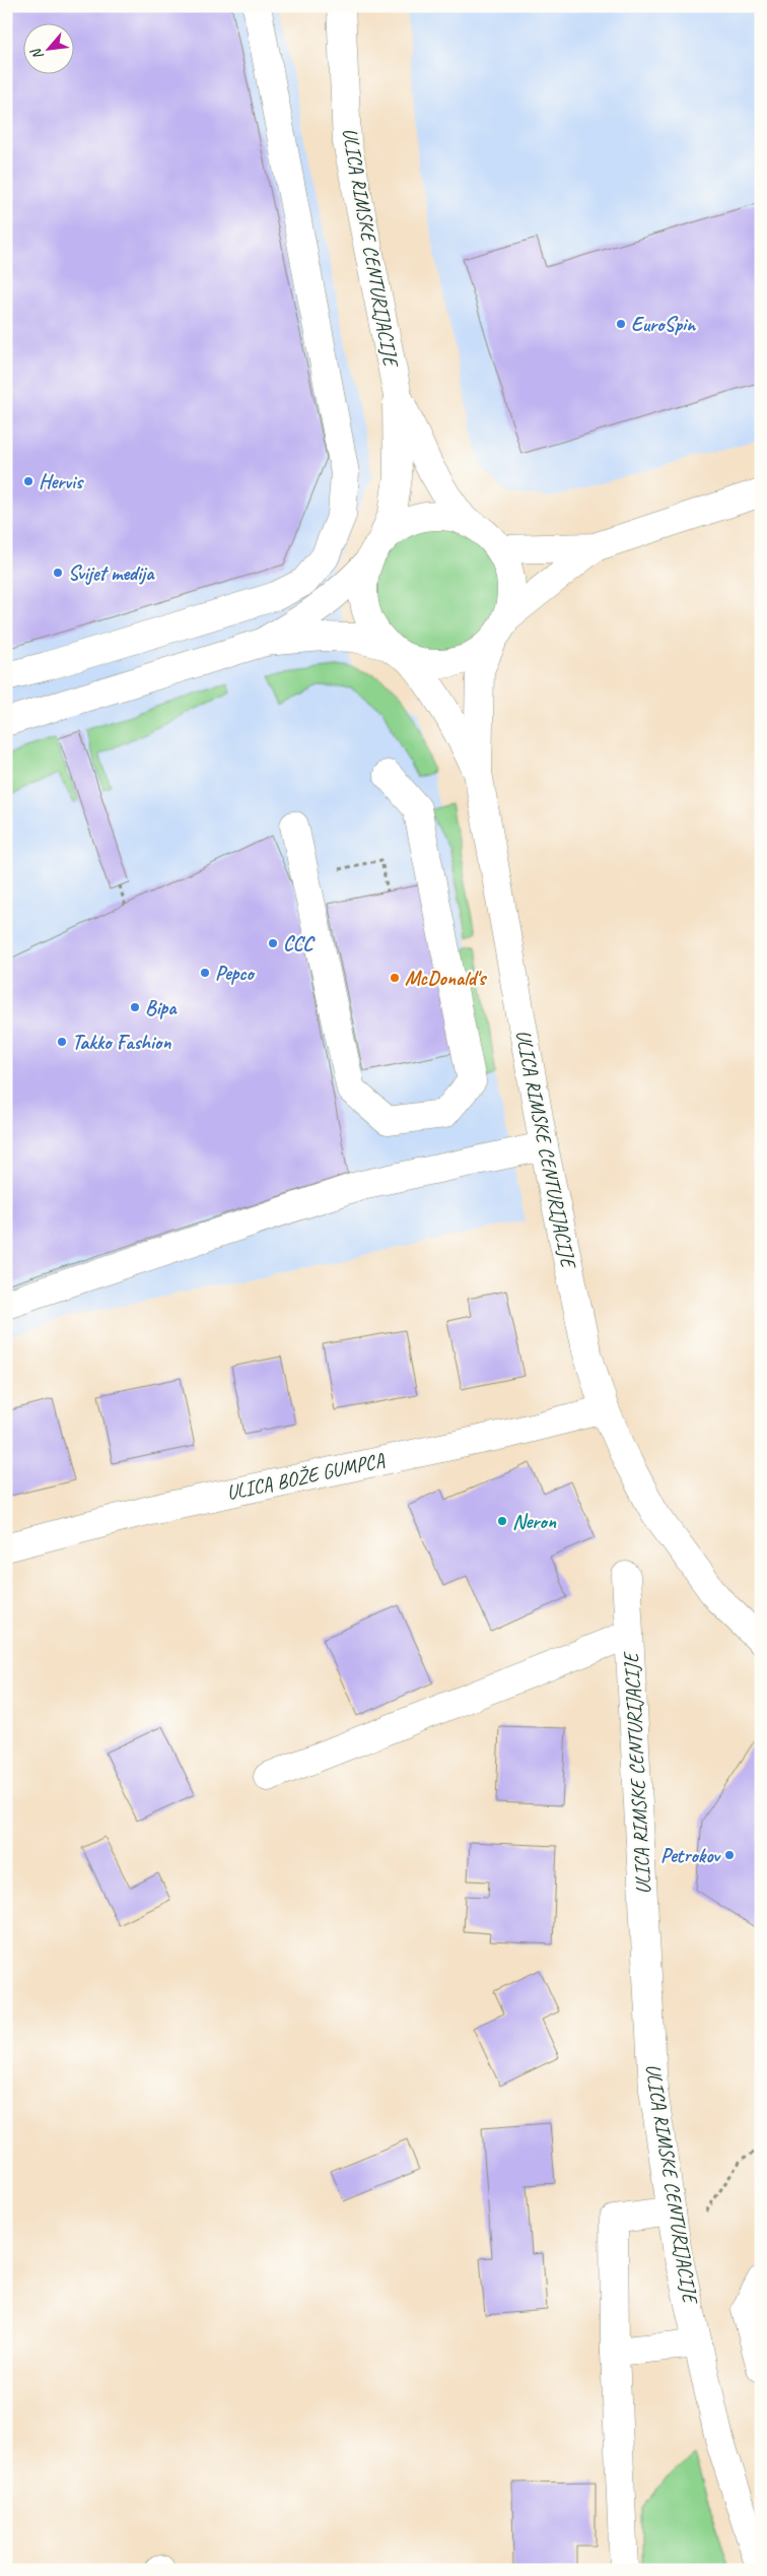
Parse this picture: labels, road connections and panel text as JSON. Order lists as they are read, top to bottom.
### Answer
{
  "streets": {
    "street": ["ULICA RIMSKE CENTURIJACIJE", "ULICA BOŽE GUMPCA"]
  },
  "crossings": [
    ["ULICA RIMSKE CENTURIJACIJE", "ULICA BOŽE GUMPCA"]
  ],
  "places": [
    "EuroSpin",
    "Hervis",
    "Svijet medija",
    "CCC",
    "Pepco",
    "McDonald's",
    "Bipa",
    "Takko Fashion",
    "Neron",
    "Petrokov"
  ],
  "north": "bottom left"
}
